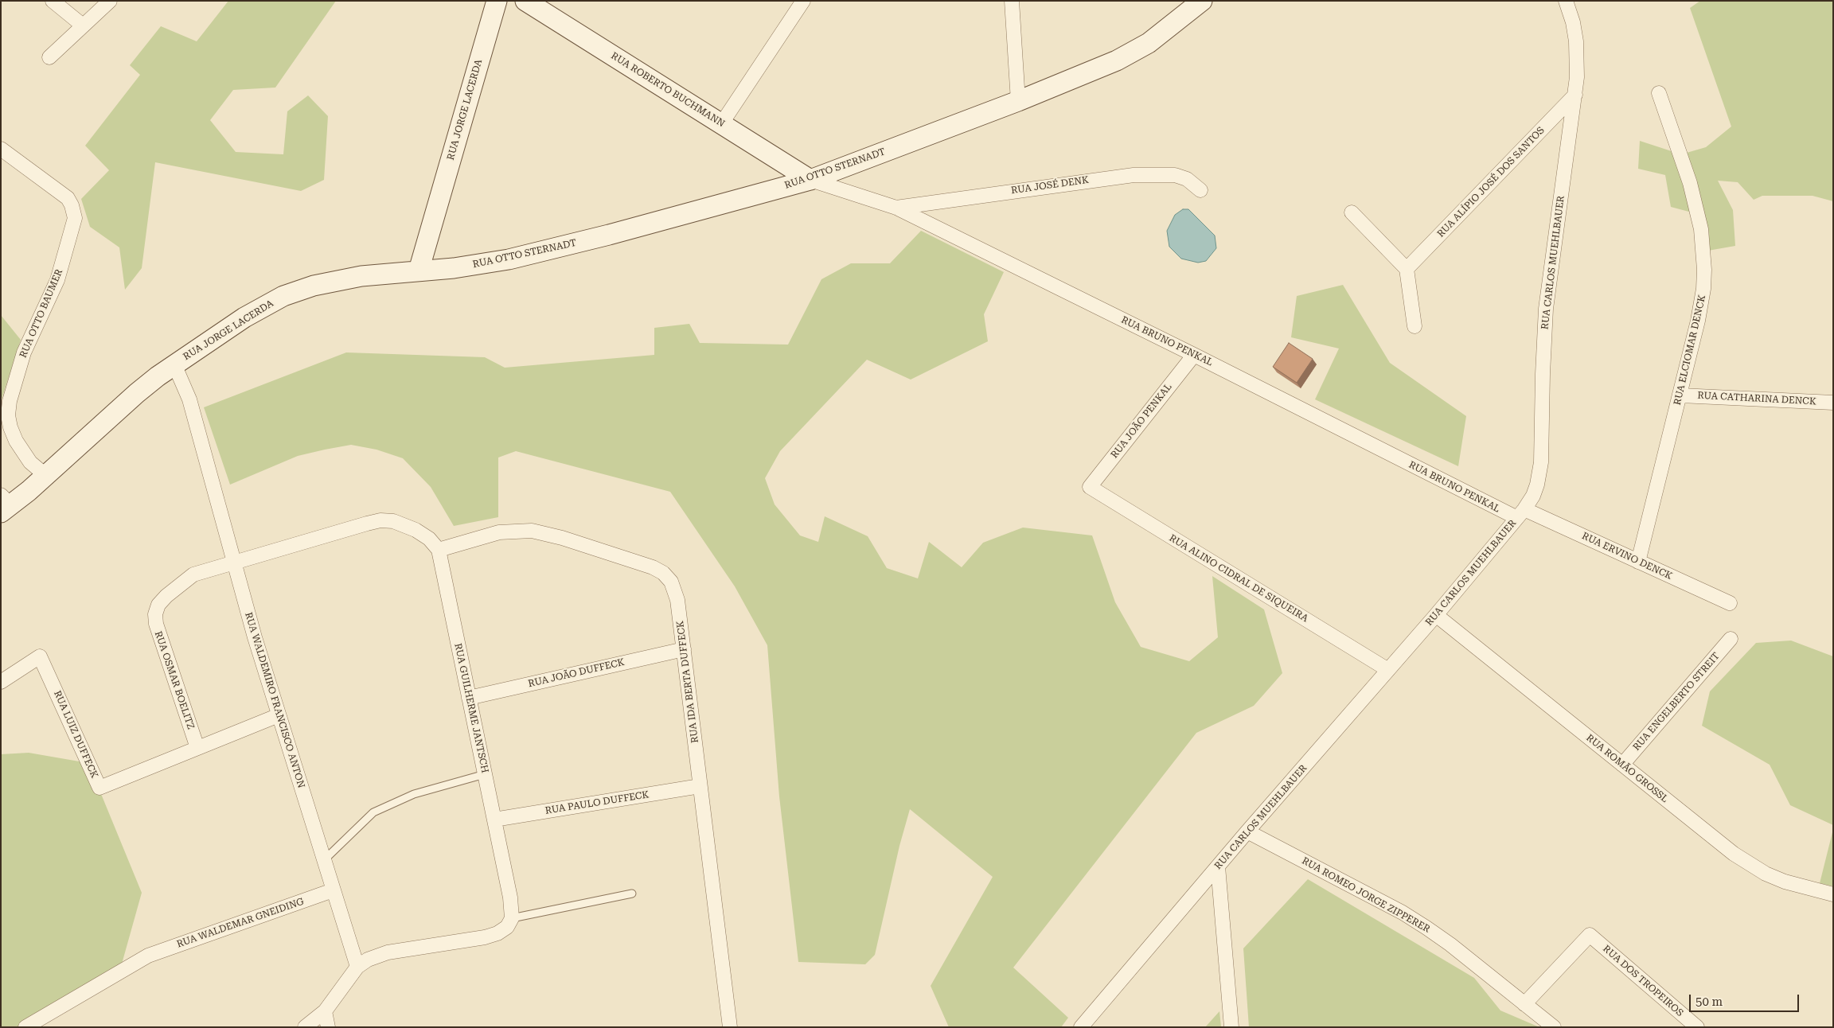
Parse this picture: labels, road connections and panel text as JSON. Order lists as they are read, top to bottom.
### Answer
{
  "streets": {
    "main road": ["RUA ROBERTO BUCHMANN", "RUA JORGE LACERDA", "RUA OTTO STERNADT"],
    "street": [
      "RUA ALÍPIO JOSÉ DOS SANTOS",
      "RUA JOSÉ DENK",
      "RUA CARLOS MUEHLBAUER",
      "RUA OTTO BAUMER",
      "RUA BRUNO PENKAL",
      "RUA ELCIOMAR DENCK",
      "RUA CATHARINA DENCK",
      "RUA JOÃO PENKAL",
      "RUA ERVINO DENCK",
      "RUA ALINO CIDRAL DE SIQUEIRA",
      "RUA JOÃO DUFFECK",
      "RUA OSMAR BOELITZ",
      "RUA IDA BERTA DUFFECK",
      "RUA WALDEMIRO FRANCISCO ANTON",
      "RUA ENGELBERTO STREIT",
      "RUA GUILHERME JANTSCH",
      "RUA LUIZ DUFFECK",
      "RUA ROMÃO GROSSL",
      "RUA PAULO DUFFECK",
      "RUA ROMEO JORGE ZIPPERER",
      "RUA WALDEMAR GNEIDING",
      "RUA DOS TROPEIROS"
    ]
  },
  "crossings": [
    ["RUA ROBERTO BUCHMANN", "RUA OTTO STERNADT"],
    ["RUA ROBERTO BUCHMANN", "RUA BRUNO PENKAL"],
    ["RUA JORGE LACERDA", "RUA OTTO STERNADT"],
    ["RUA JORGE LACERDA", "RUA OTTO BAUMER"],
    ["RUA JORGE LACERDA", "RUA WALDEMIRO FRANCISCO ANTON"],
    ["RUA OTTO STERNADT", "RUA BRUNO PENKAL"],
    ["RUA ALÍPIO JOSÉ DOS SANTOS", "RUA CARLOS MUEHLBAUER"],
    ["RUA JOSÉ DENK", "RUA BRUNO PENKAL"],
    ["RUA CARLOS MUEHLBAUER", "RUA BRUNO PENKAL"],
    ["RUA CARLOS MUEHLBAUER", "RUA ERVINO DENCK"],
    ["RUA CARLOS MUEHLBAUER", "RUA ALINO CIDRAL DE SIQUEIRA"],
    ["RUA CARLOS MUEHLBAUER", "RUA ROMÃO GROSSL"],
    ["RUA CARLOS MUEHLBAUER", "RUA ROMEO JORGE ZIPPERER"],
    ["RUA BRUNO PENKAL", "RUA JOÃO PENKAL"],
    ["RUA BRUNO PENKAL", "RUA ERVINO DENCK"],
    ["RUA ELCIOMAR DENCK", "RUA CATHARINA DENCK"],
    ["RUA ELCIOMAR DENCK", "RUA ERVINO DENCK"],
    ["RUA JOÃO PENKAL", "RUA ALINO CIDRAL DE SIQUEIRA"],
    ["RUA JOÃO DUFFECK", "RUA IDA BERTA DUFFECK"],
    ["RUA JOÃO DUFFECK", "RUA GUILHERME JANTSCH"],
    ["RUA OSMAR BOELITZ", "RUA WALDEMIRO FRANCISCO ANTON"],
    ["RUA OSMAR BOELITZ", "RUA LUIZ DUFFECK"],
    ["RUA IDA BERTA DUFFECK", "RUA GUILHERME JANTSCH"],
    ["RUA IDA BERTA DUFFECK", "RUA PAULO DUFFECK"],
    ["RUA WALDEMIRO FRANCISCO ANTON", "RUA LUIZ DUFFECK"],
    ["RUA WALDEMIRO FRANCISCO ANTON", "RUA WALDEMAR GNEIDING"],
    ["RUA ENGELBERTO STREIT", "RUA ROMÃO GROSSL"],
    ["RUA GUILHERME JANTSCH", "RUA PAULO DUFFECK"],
    ["RUA ROMEO JORGE ZIPPERER", "RUA DOS TROPEIROS"]
  ],
  "scale_bar": "50 m"
}
